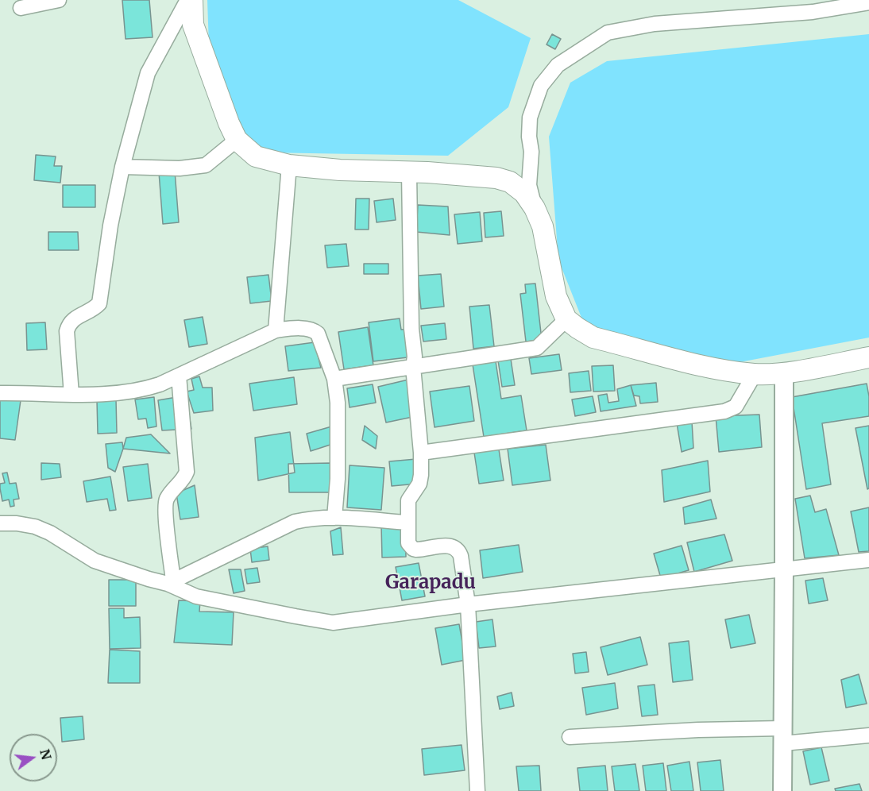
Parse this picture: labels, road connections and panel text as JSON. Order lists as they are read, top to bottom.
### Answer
{
  "districts": ["Garapadu"],
  "north": "right"
}
